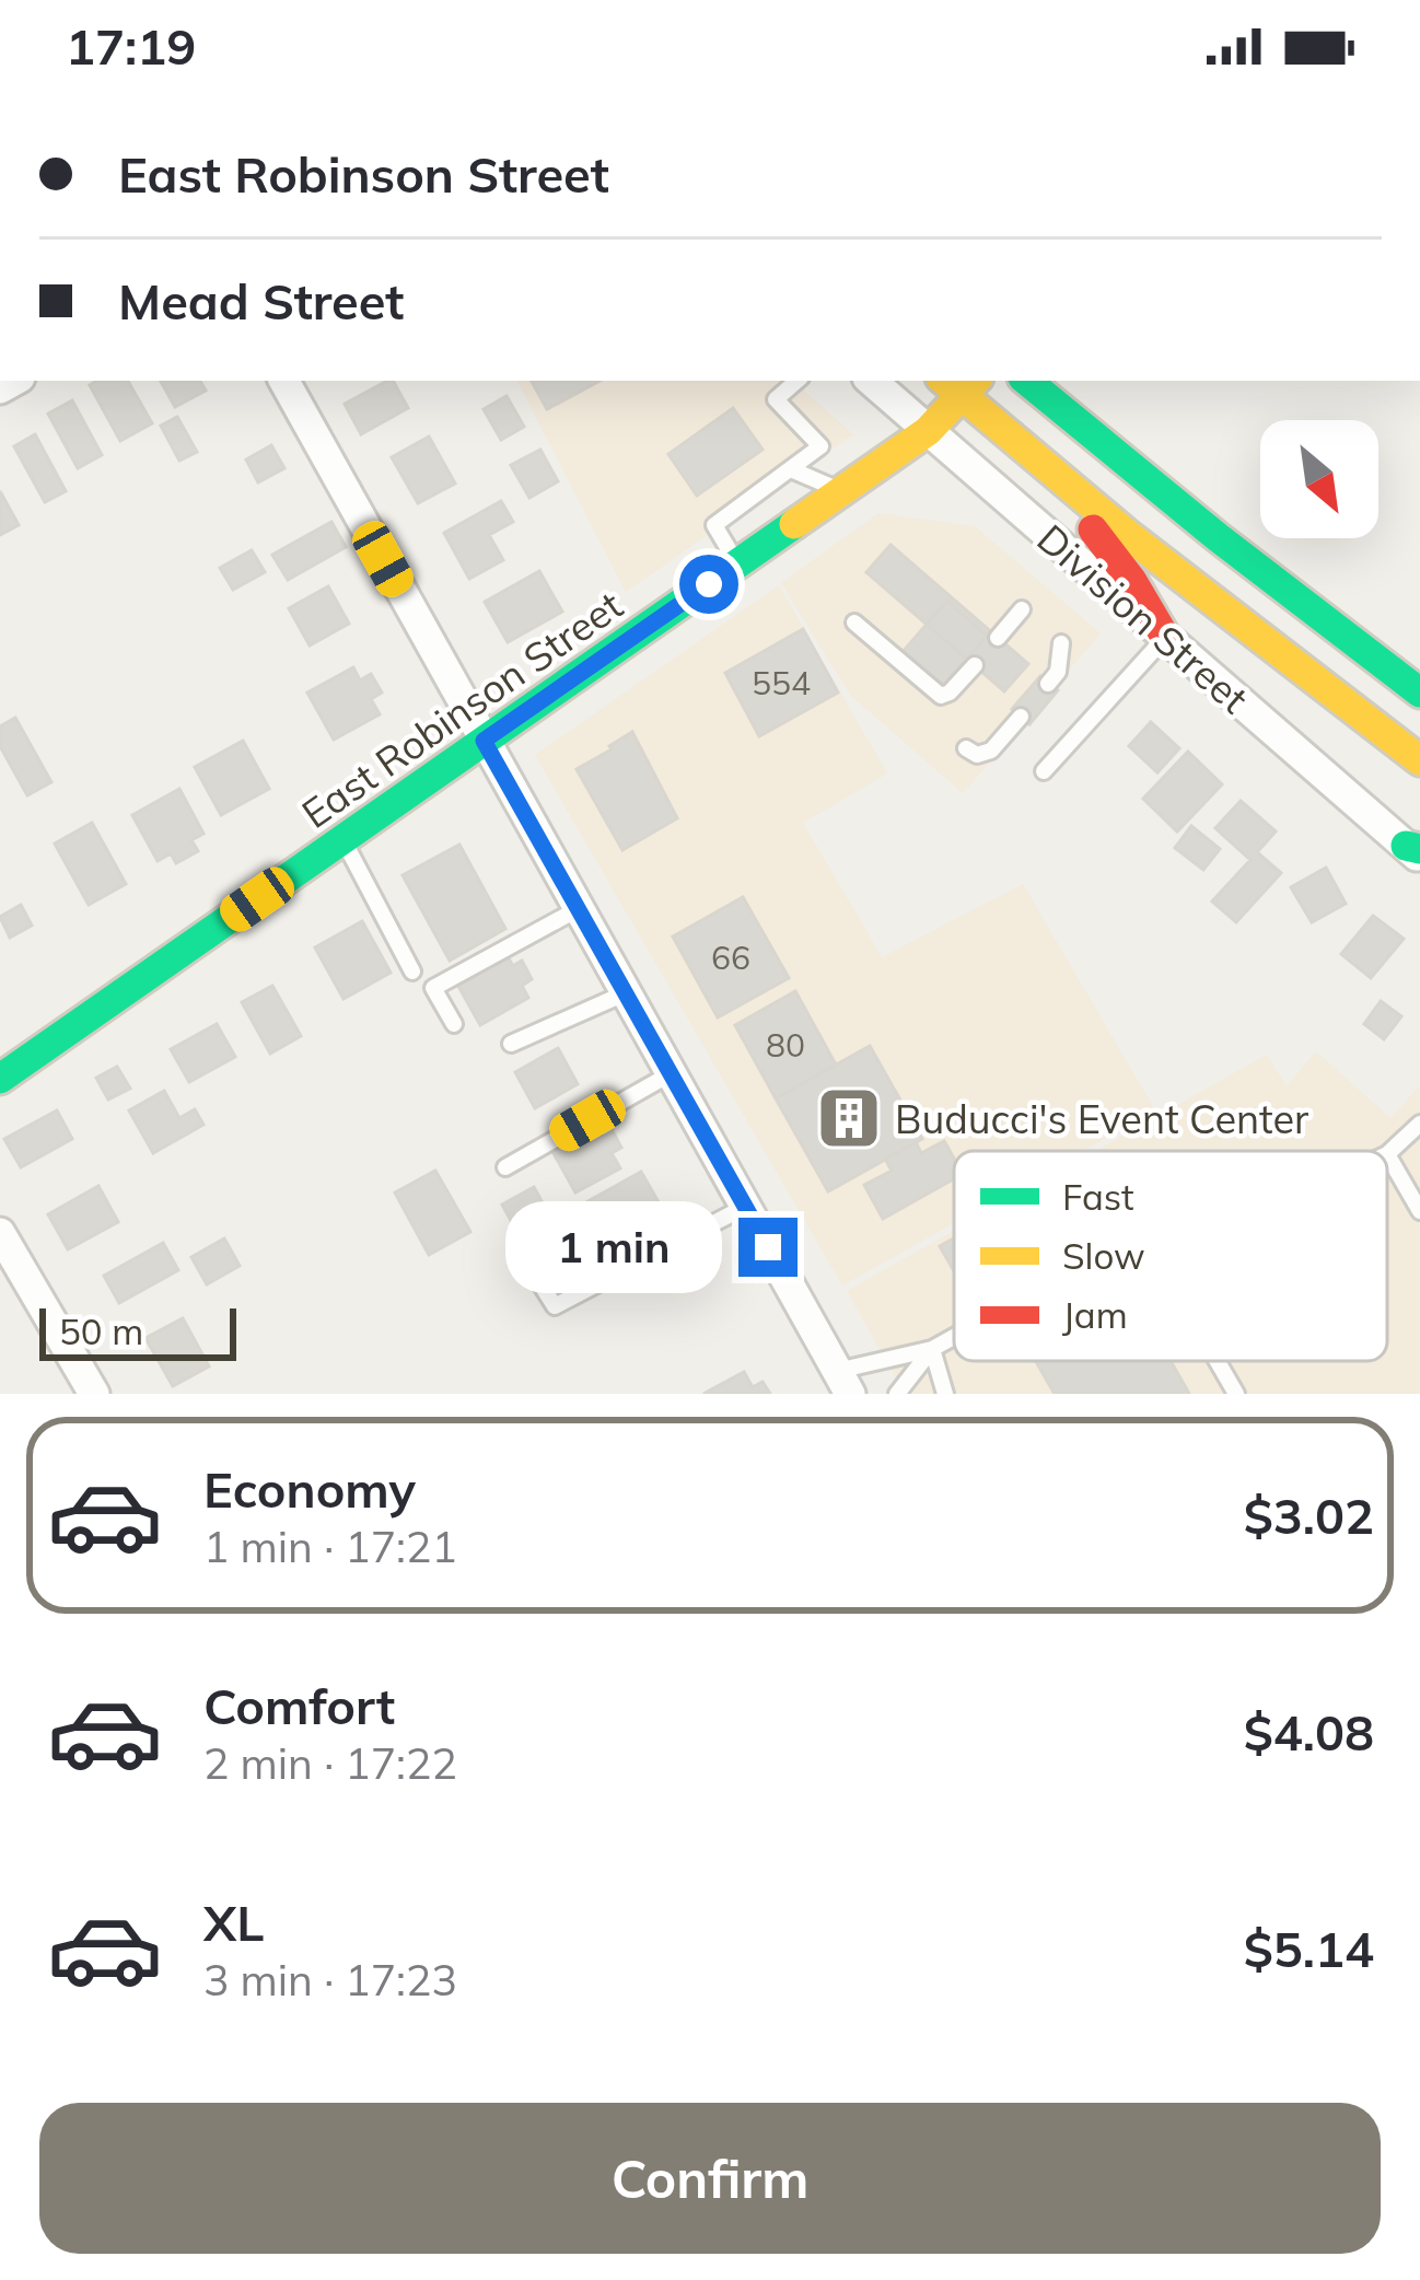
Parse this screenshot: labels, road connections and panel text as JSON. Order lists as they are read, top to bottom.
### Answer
{
  "streets": {
    "main road": ["East Robinson Street"],
    "street": ["Division Street"]
  },
  "crossings": [
    ["Division Street", "East Robinson Street"]
  ],
  "places": {
    "building": ["Buducci's Event Center"]
  },
  "house_numbers": ["554", "66", "80"],
  "legend": ["Fast", "Slow", "Jam"],
  "scale_bar": "50 m",
  "north": "bottom right",
  "page": {
    "status": "17:19",
    "banner": ["East Robinson Street", "Mead Street"],
    "bubble": "1 min",
    "scale": "50 m",
    "list": [
      {
        "name": "Economy",
        "note": "1 min · 17:21",
        "value": "$3.02"
      },
      {
        "name": "Comfort",
        "note": "2 min · 17:22",
        "value": "$4.08"
      },
      {
        "name": "XL",
        "note": "3 min · 17:23",
        "value": "$5.14"
      }
    ],
    "buttons": "Confirm"
  }
}
